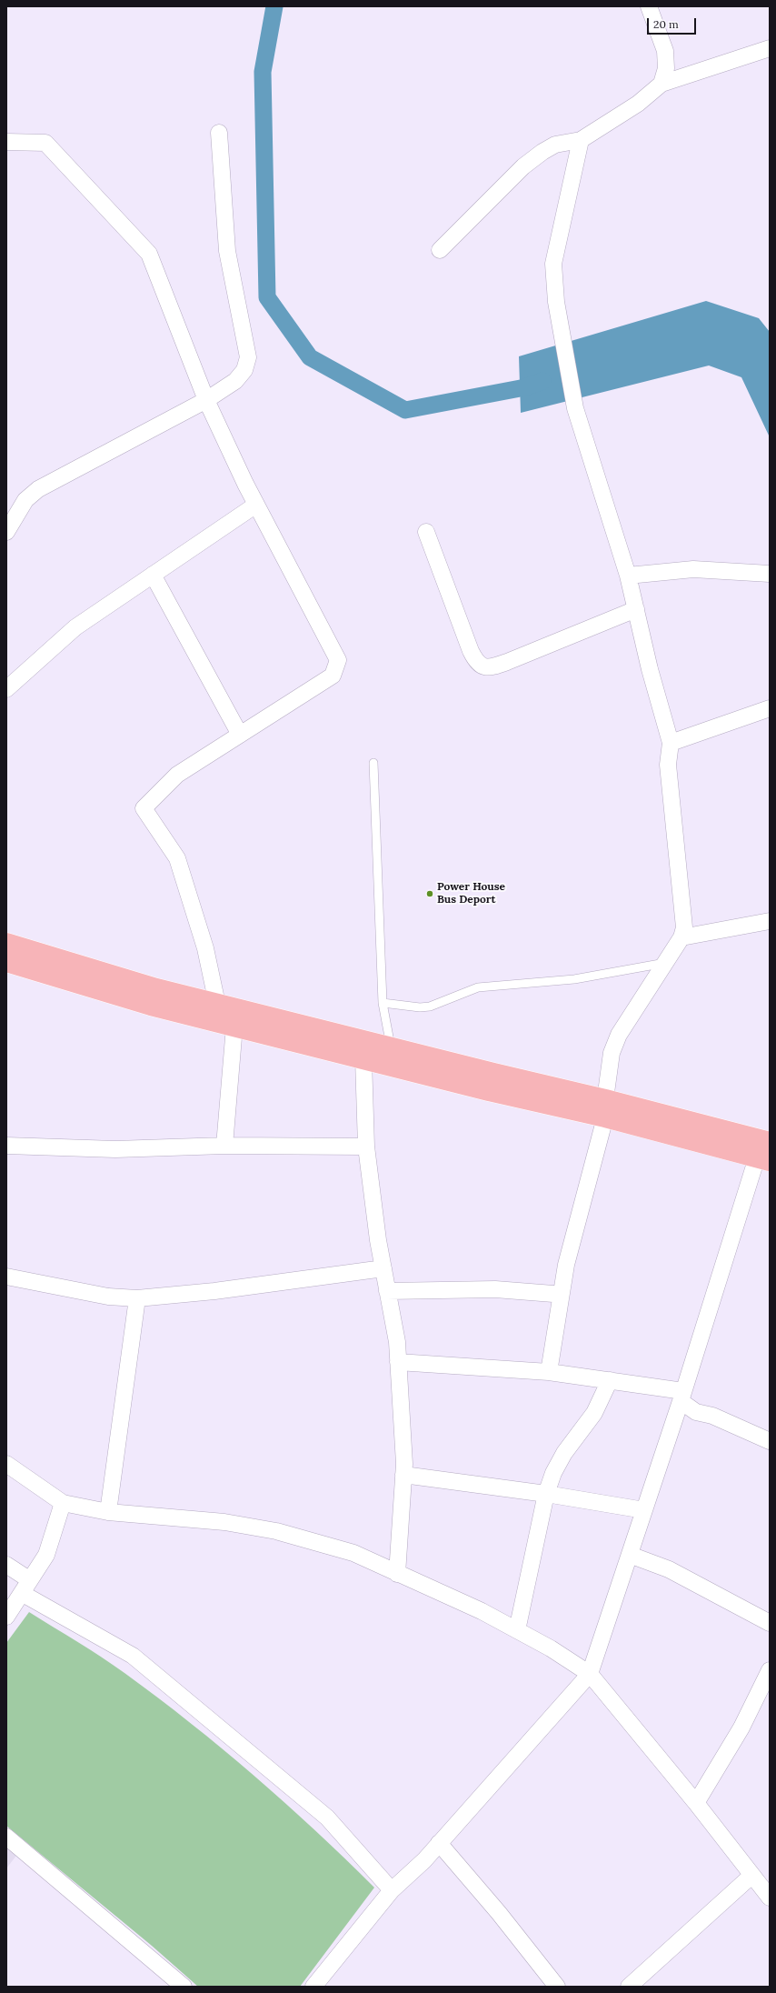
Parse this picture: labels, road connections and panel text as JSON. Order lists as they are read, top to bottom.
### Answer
{
  "places": ["Power House Bus Deport"],
  "scale_bar": "20 m"
}
